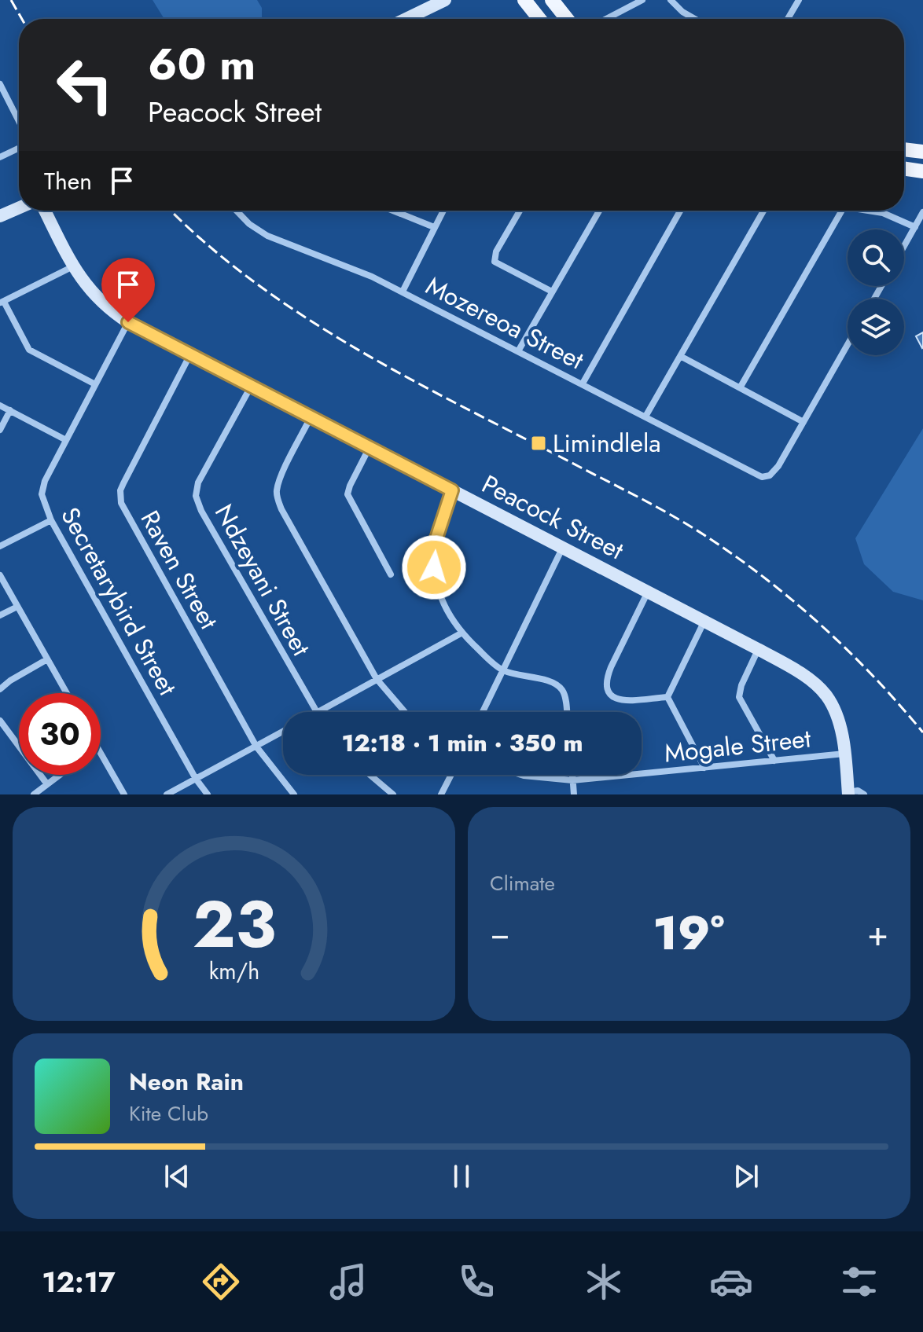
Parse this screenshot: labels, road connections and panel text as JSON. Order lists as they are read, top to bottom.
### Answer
{
  "streets": {
    "street": [
      "Mozereoa Street",
      "Peacock Street",
      "Raven Street",
      "Ndzeyani Street",
      "Secretarybird Street",
      "Mogale Street"
    ]
  },
  "crossings": [
    ["Peacock Street", "Raven Street"],
    ["Peacock Street", "Ndzeyani Street"],
    ["Peacock Street", "Secretarybird Street"],
    ["Peacock Street", "Mogale Street"]
  ],
  "places": {
    "transit": ["Limindlela"]
  },
  "page": {
    "turn": ["60 m", "Peacock Street"],
    "then": "Then",
    "limit": "30",
    "trip": "12:18 · 1 min · 350 m",
    "tile": "Climate",
    "heat": ["−", "19°", "+"],
    "song": ["Neon Rain", "Kite Club"],
    "tabs": "12:17",
    "gauge": ["23", "km/h"]
  }
}
